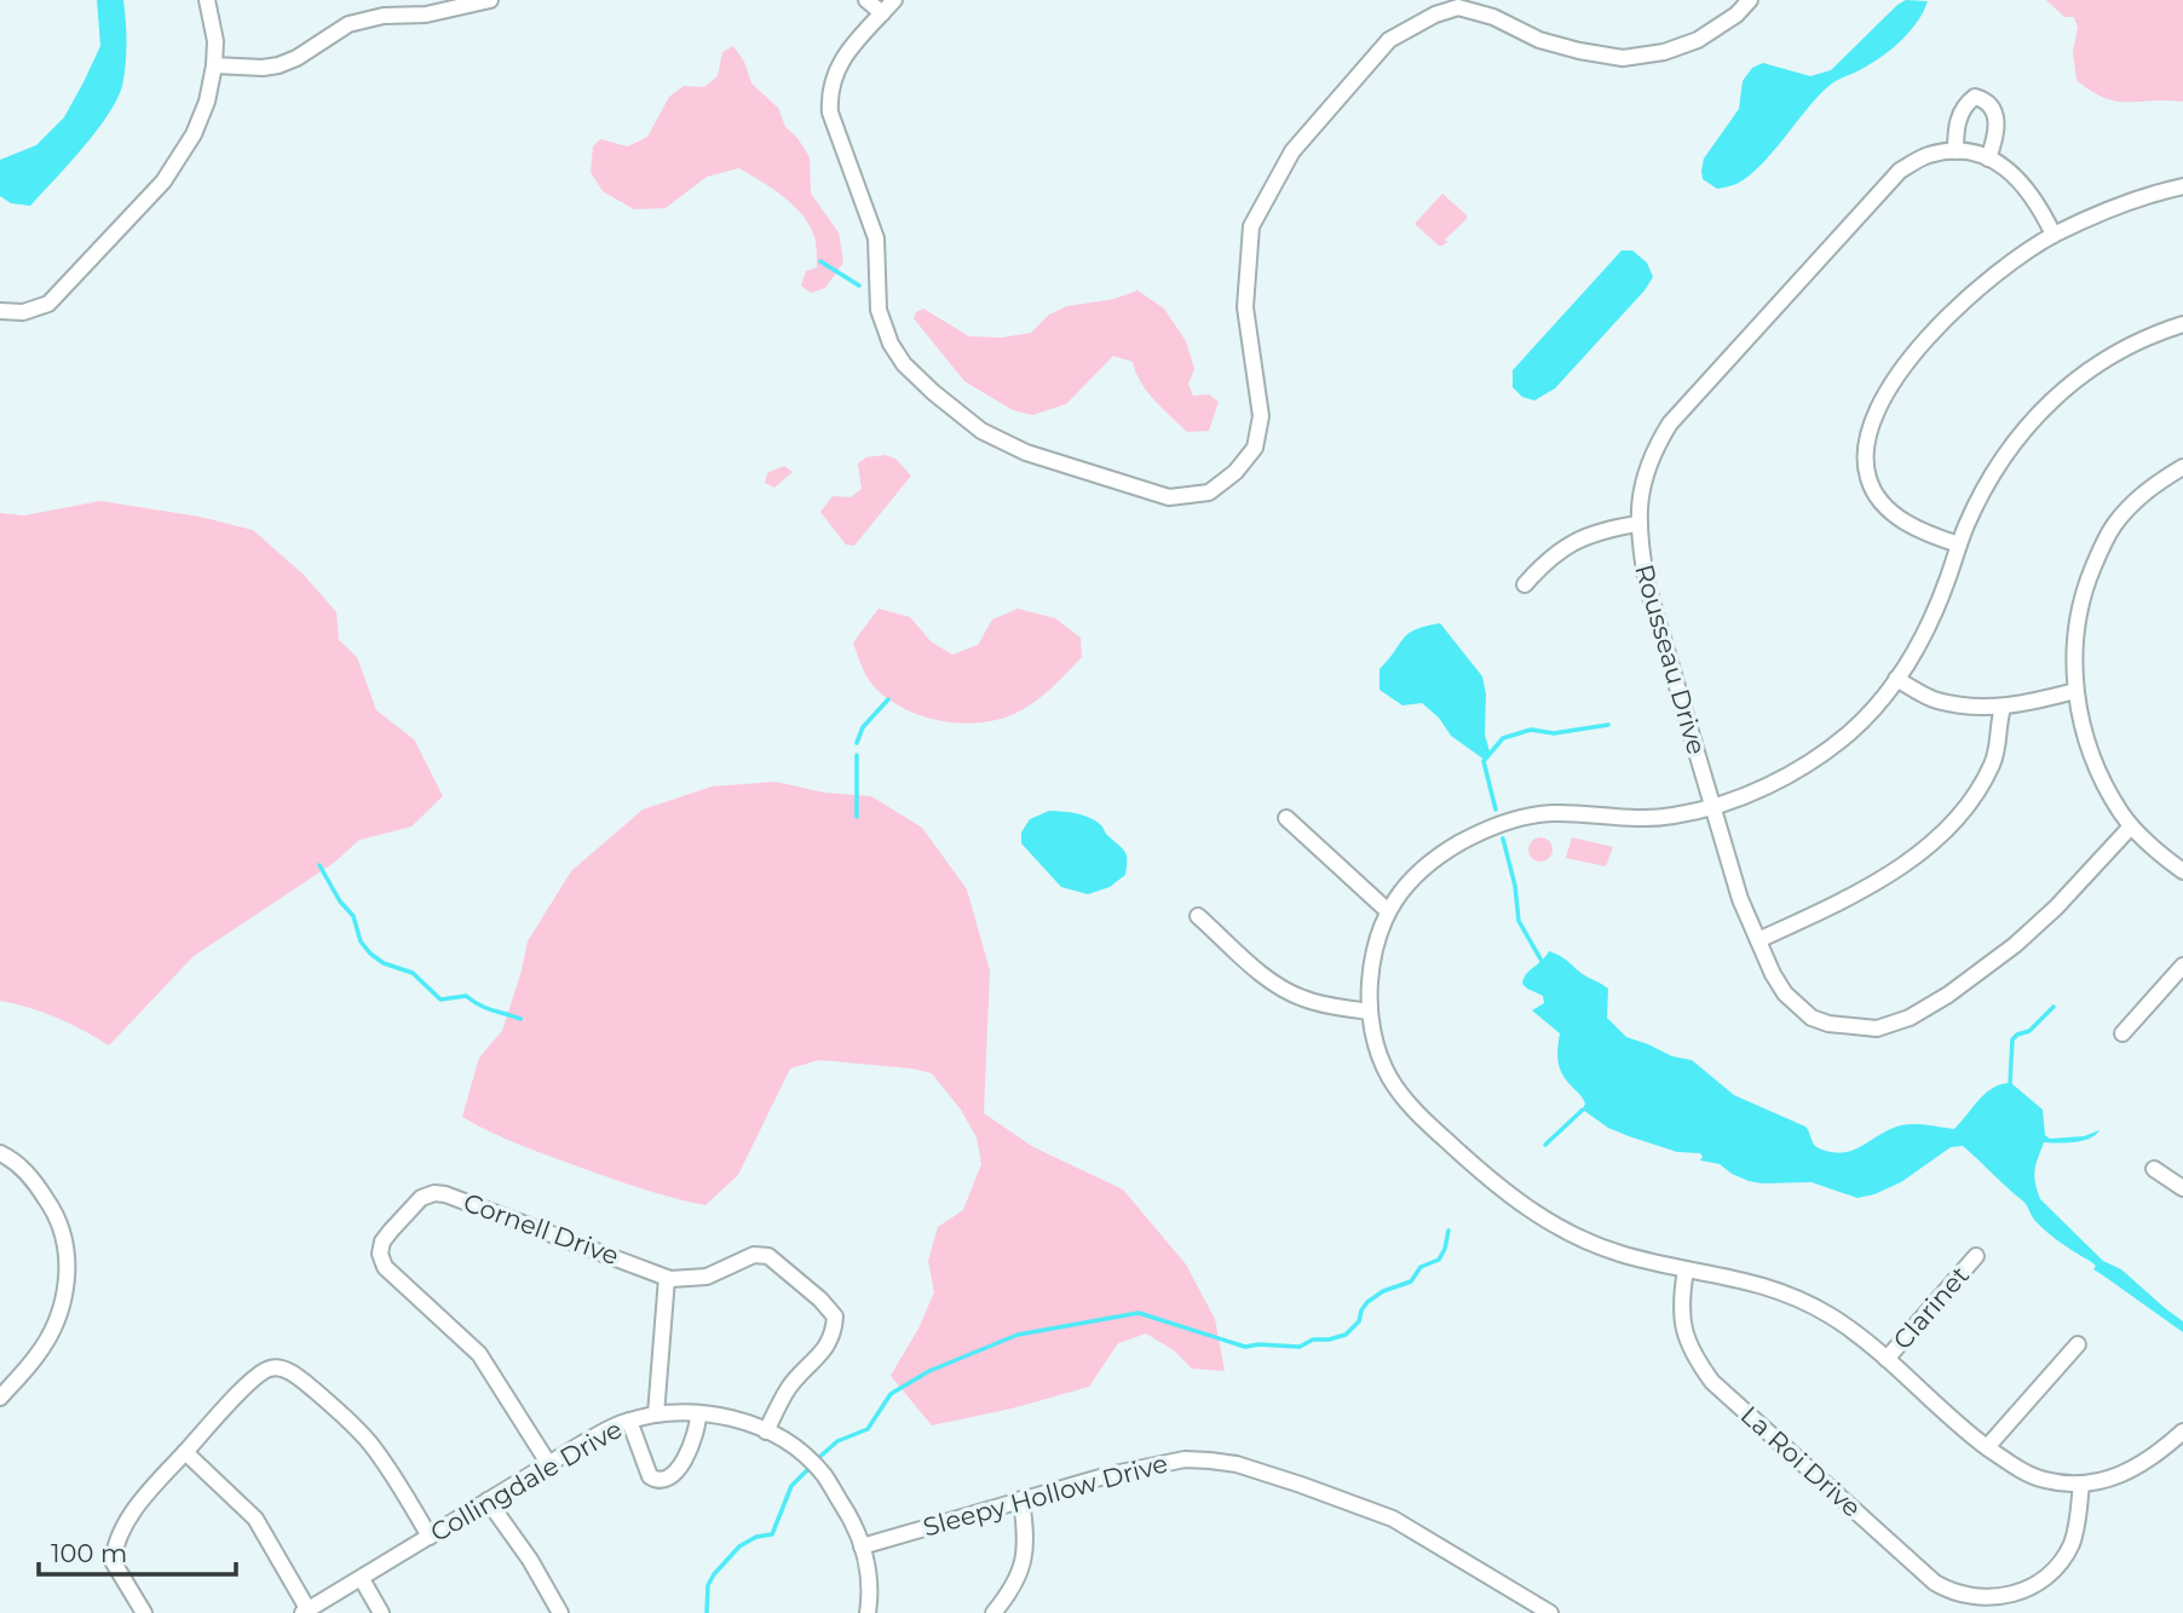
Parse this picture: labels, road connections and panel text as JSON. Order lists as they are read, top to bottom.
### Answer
{
  "streets": {
    "street": [
      "Rousseau Drive",
      "Cornell Drive",
      "Clarinet",
      "La Roi Drive",
      "Collingdale Drive",
      "Sleepy Hollow Drive"
    ]
  },
  "crossings": [
    ["Cornell Drive", "Collingdale Drive"],
    ["Collingdale Drive", "Sleepy Hollow Drive"]
  ],
  "scale_bar": "100 m"
}
